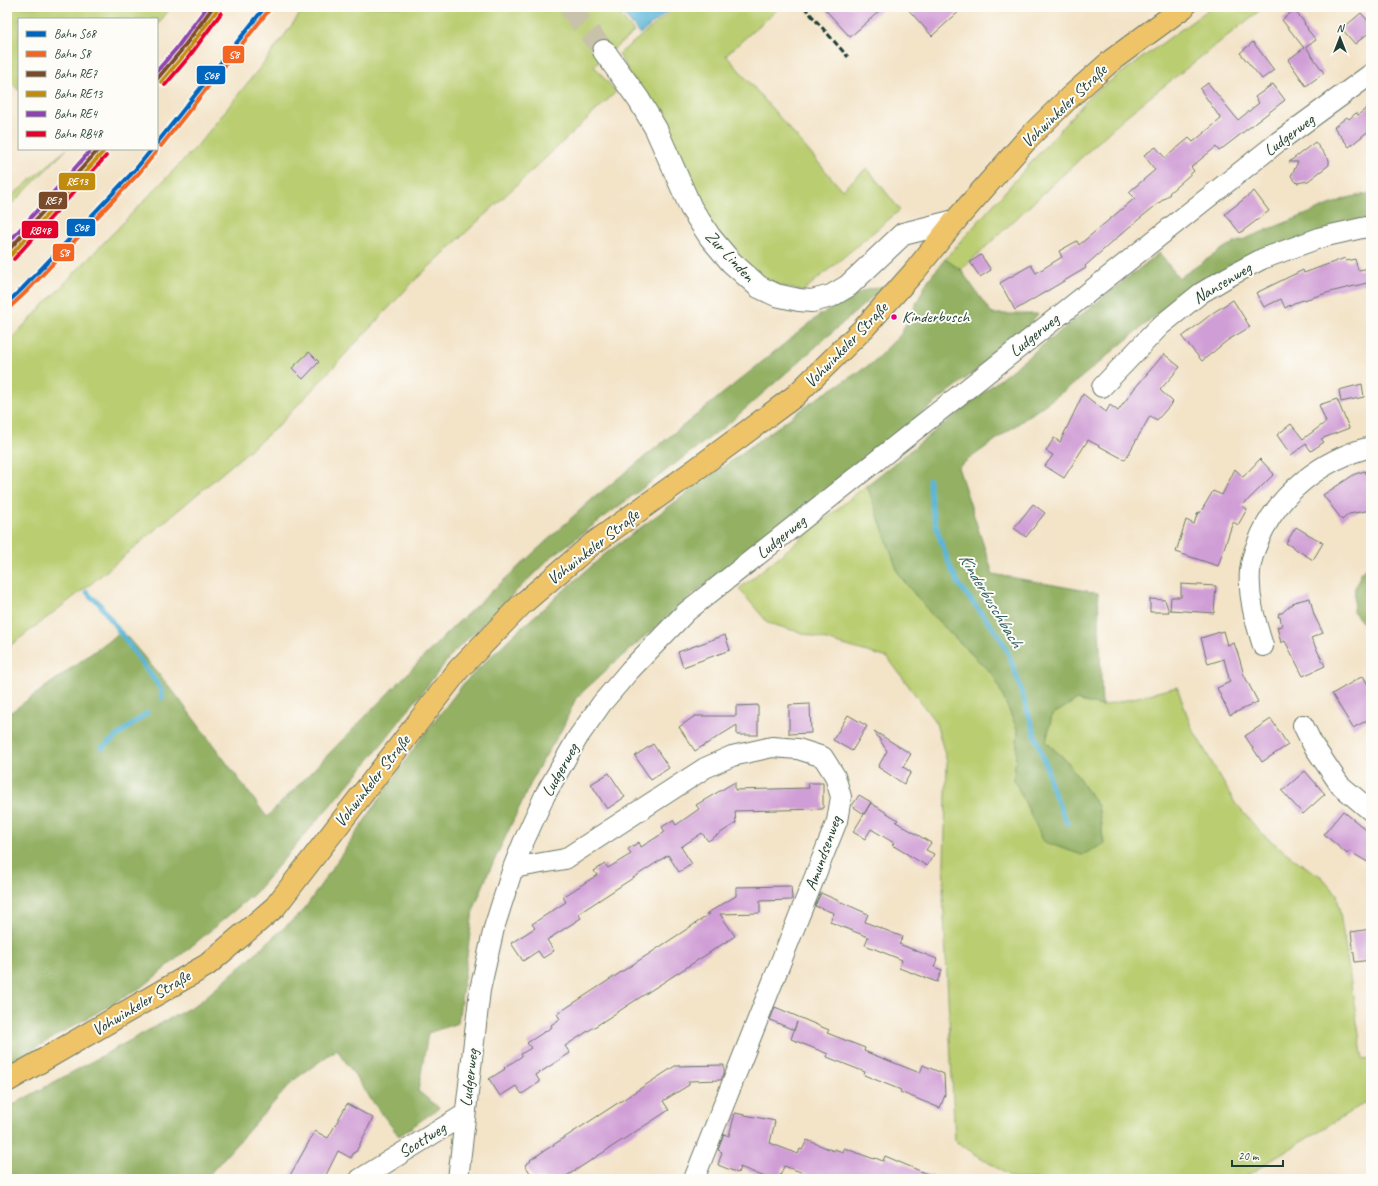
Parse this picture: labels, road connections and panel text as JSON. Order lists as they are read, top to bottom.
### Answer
{
  "streets": {
    "main road": ["Vohwinkeler Straße"],
    "street": [
      "Ludgerweg",
      "Zur Linden",
      "Nansenweg",
      "Amundsenweg",
      "Scottweg"
    ]
  },
  "crossings": [
    ["Vohwinkeler Straße", "Zur Linden"],
    ["Ludgerweg", "Amundsenweg"],
    ["Ludgerweg", "Scottweg"]
  ],
  "water": ["Kinderbuschbach"],
  "places": ["Kinderbusch"],
  "lines": [
    "rail line S68",
    "rail line RE7",
    "rail line RE4",
    "rail line S8",
    "rail line RE13",
    "rail line RB48"
  ],
  "legend": [
    "Bahn S68",
    "Bahn S8",
    "Bahn RE7",
    "Bahn RE13",
    "Bahn RE4",
    "Bahn RB48"
  ],
  "scale_bar": "20 m",
  "north": "top"
}
